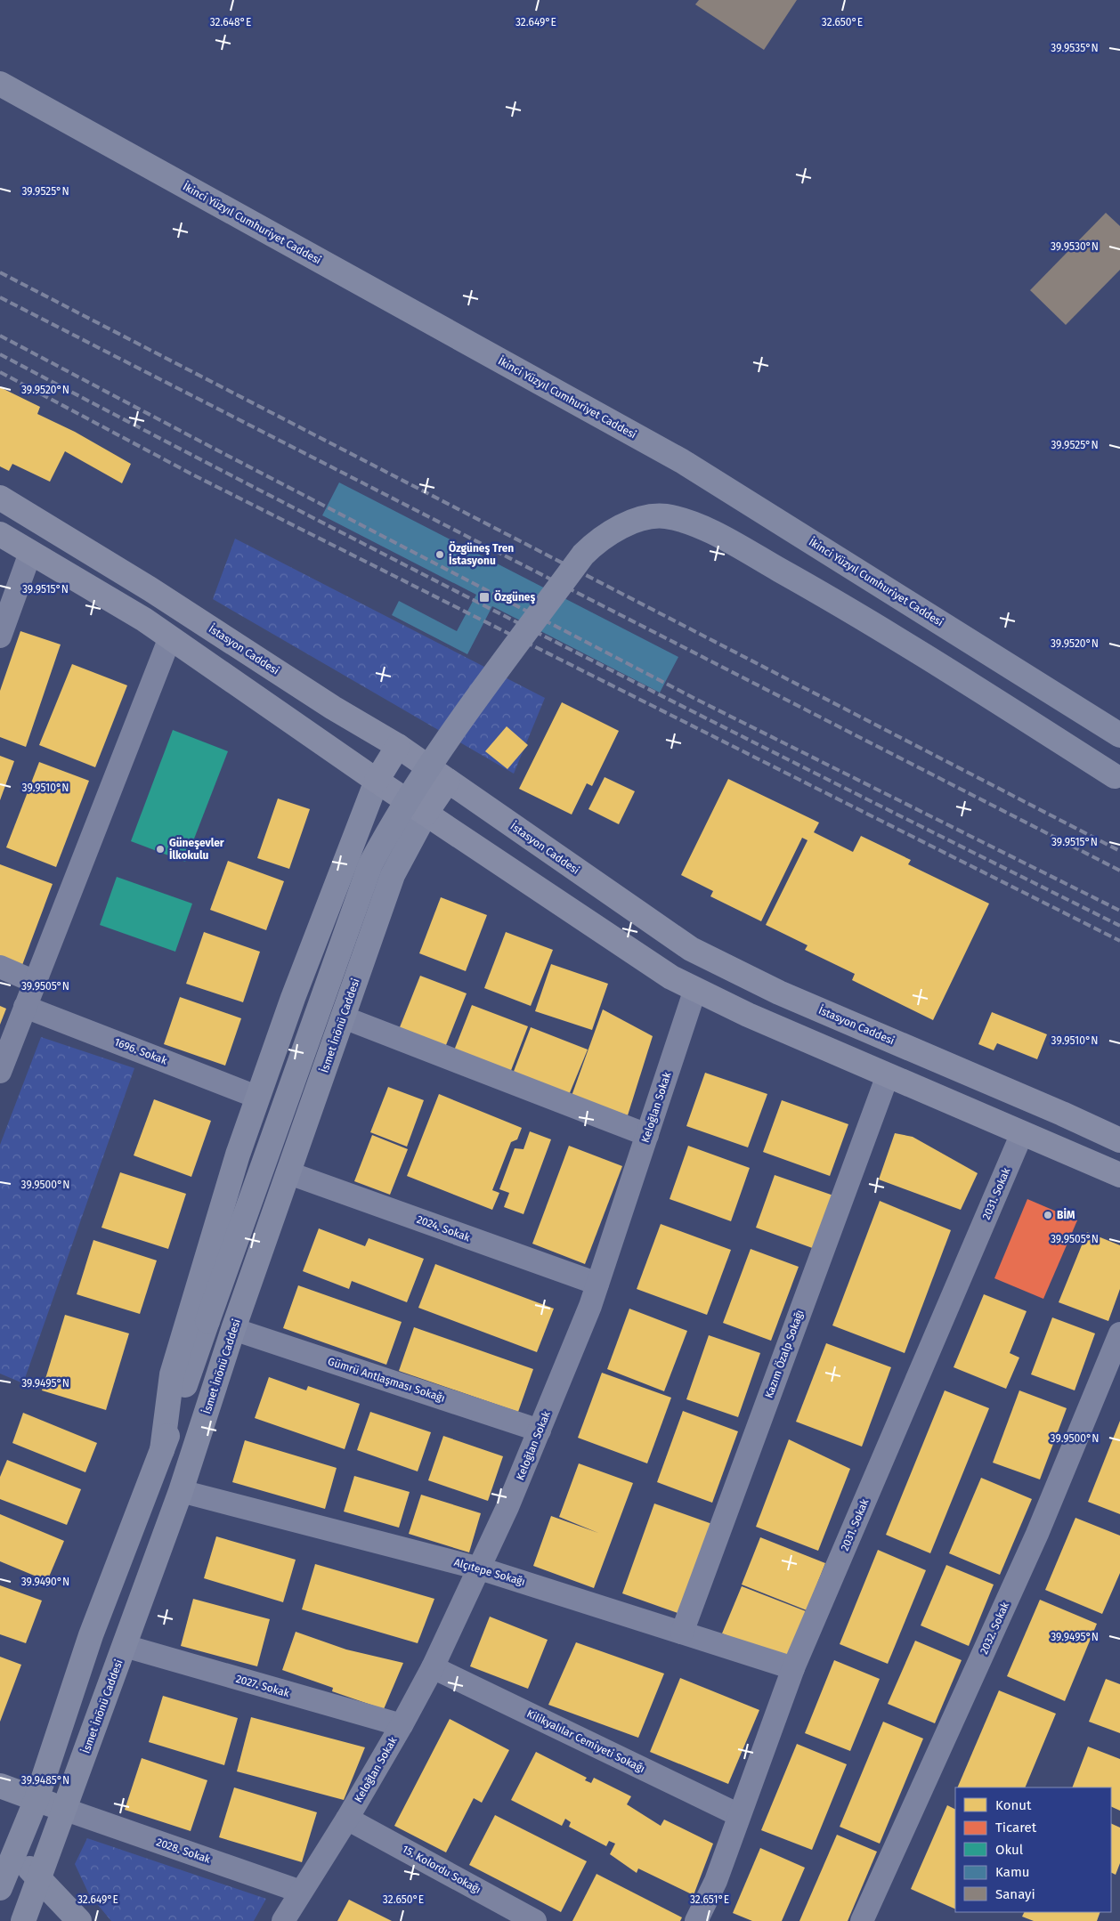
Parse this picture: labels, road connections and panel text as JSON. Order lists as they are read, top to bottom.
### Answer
{
  "streets": {
    "main road": ["İkinci Yüzyıl Cumhuriyet Caddesi", "İstasyon Caddesi", "İsmet İnönü Caddesi"],
    "street": [
      "1696. Sokak",
      "Keloğlan Sokak",
      "2031. Sokak",
      "2024. Sokak",
      "Kazım Özalp Sokağı",
      "Gümrü Antlaşması Sokağı",
      "Alçıtepe Sokağı",
      "2032. Sokak",
      "2027. Sokak",
      "Kilikyalılar Cemiyeti Sokağı",
      "2028. Sokak",
      "15. Kolordu Sokağı"
    ]
  },
  "crossings": [
    ["İsmet İnönü Caddesi", "2024. Sokak"],
    ["İsmet İnönü Caddesi", "Gümrü Antlaşması Sokağı"],
    ["İsmet İnönü Caddesi", "Alçıtepe Sokağı"],
    ["İsmet İnönü Caddesi", "2027. Sokak"],
    ["İsmet İnönü Caddesi", "2028. Sokak"],
    ["Keloğlan Sokak", "2024. Sokak"],
    ["Keloğlan Sokak", "Gümrü Antlaşması Sokağı"],
    ["Keloğlan Sokak", "Alçıtepe Sokağı"],
    ["Keloğlan Sokak", "2027. Sokak"],
    ["Keloğlan Sokak", "Kilikyalılar Cemiyeti Sokağı"],
    ["Keloğlan Sokak", "2028. Sokak"],
    ["Keloğlan Sokak", "15. Kolordu Sokağı"],
    ["2031. Sokak", "Alçıtepe Sokağı"],
    ["2031. Sokak", "Kilikyalılar Cemiyeti Sokağı"],
    ["Kazım Özalp Sokağı", "Alçıtepe Sokağı"]
  ],
  "places": {
    "other": ["Özgüneş Tren İstasyonu", "Güneşevler İlkokulu", "BİM"],
    "transit": ["Özgüneş"]
  },
  "legend": [
    "Konut",
    "Ticaret",
    "Okul",
    "Kamu",
    "Sanayi"
  ],
  "coordinates": [
    "32.648°E",
    "32.649°E",
    "32.650°E",
    "39.9535°N",
    "39.9525°N",
    "39.9530°N",
    "39.9520°N",
    "39.9515°N",
    "39.9510°N",
    "39.9505°N",
    "39.9500°N",
    "39.9495°N",
    "39.9490°N",
    "39.9485°N",
    "32.651°E"
  ]
}
